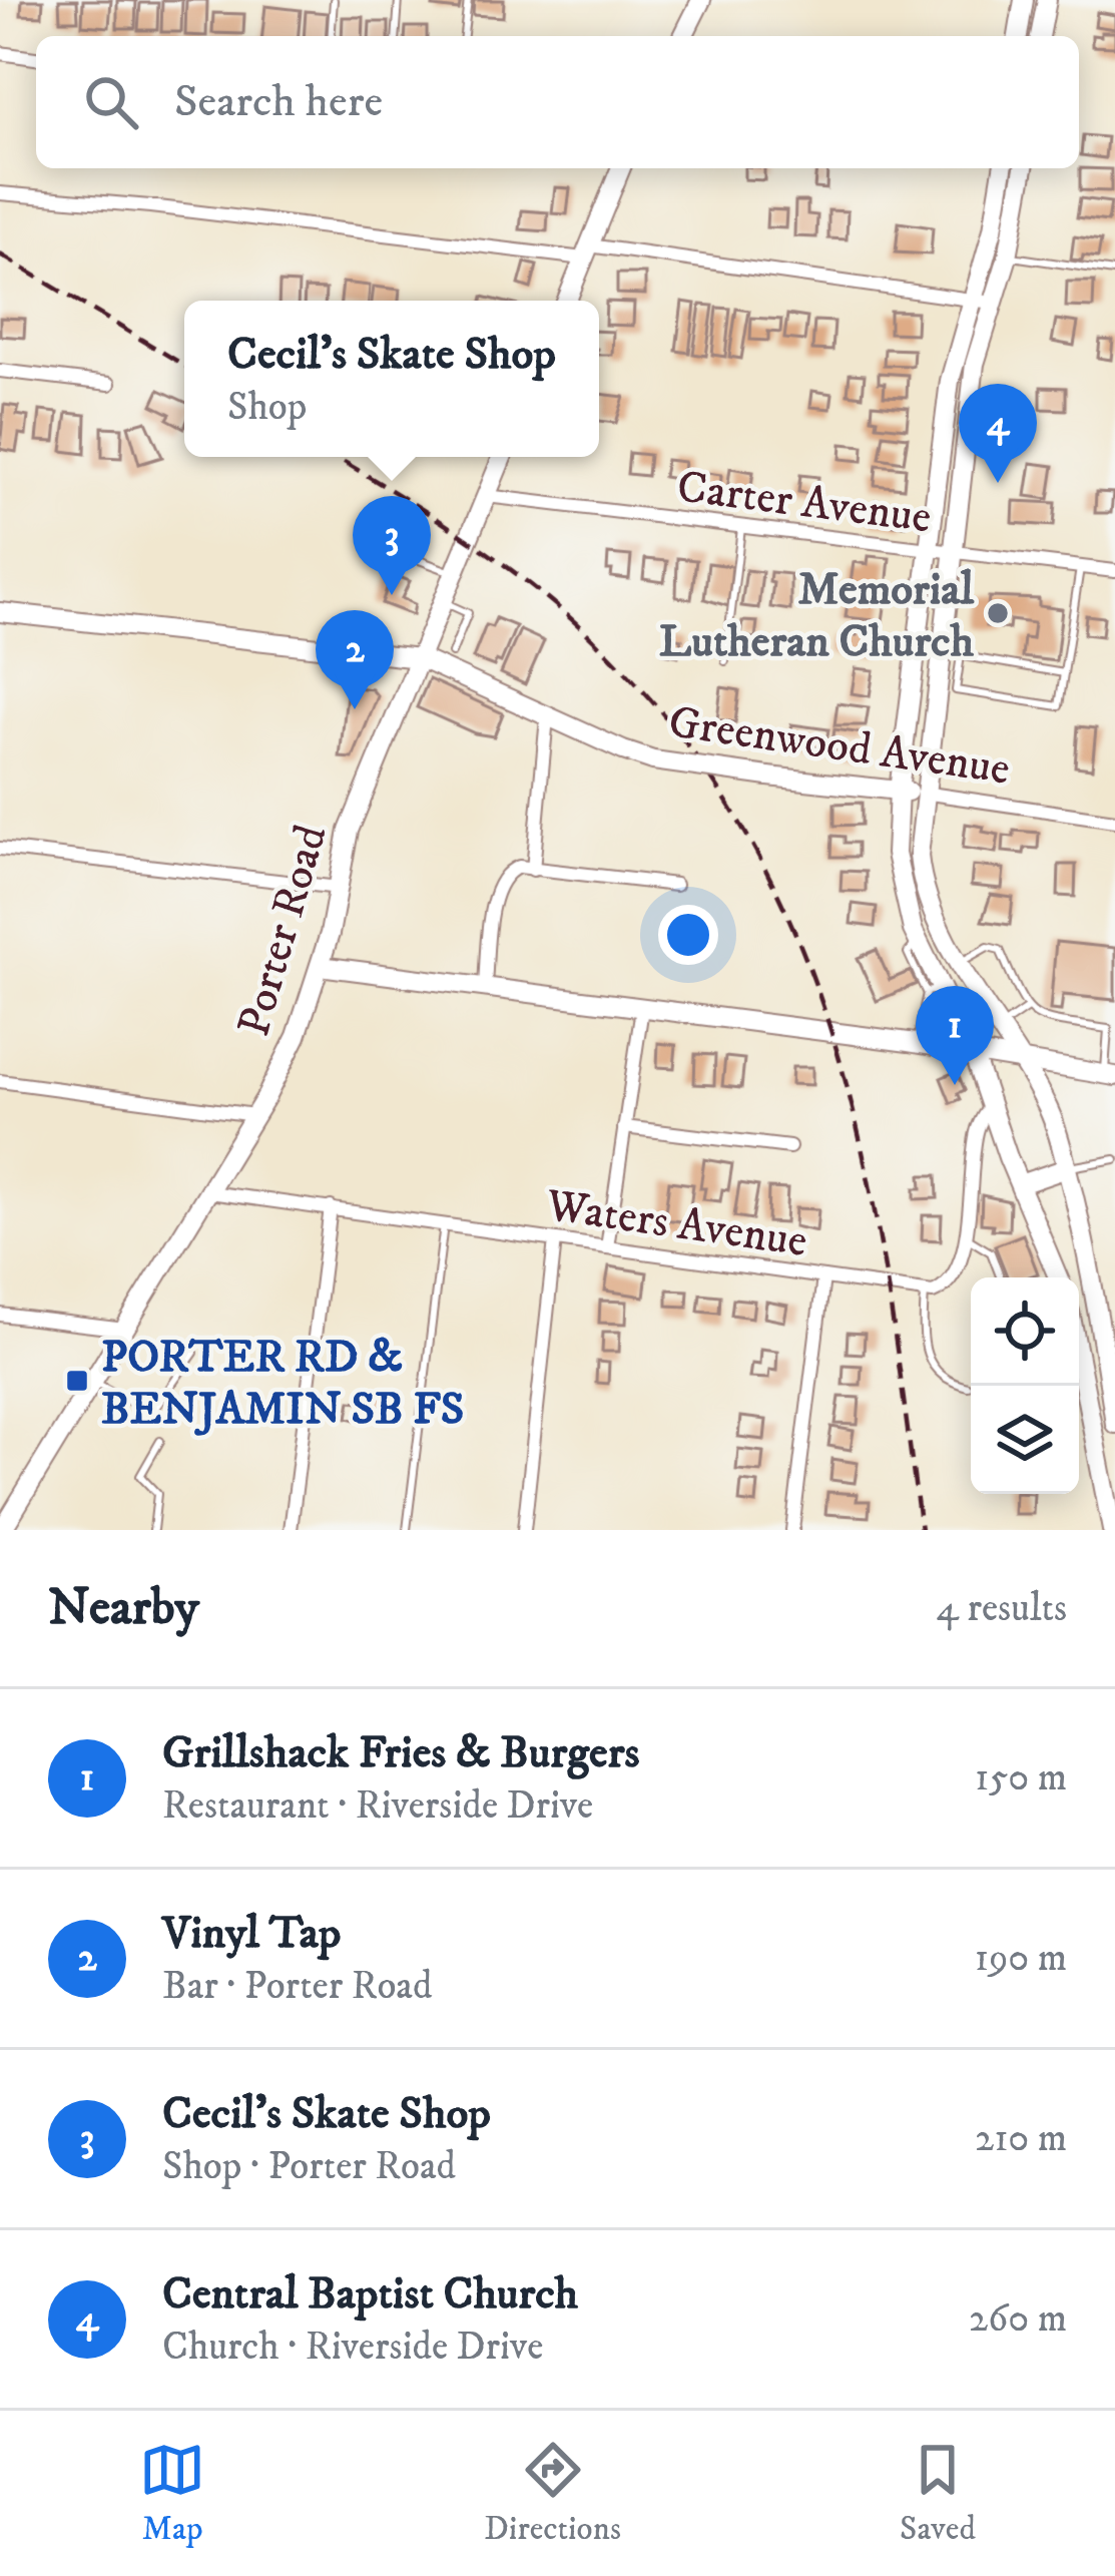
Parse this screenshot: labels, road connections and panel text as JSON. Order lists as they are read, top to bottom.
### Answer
{
  "streets": {
    "street": [
      "Carter Avenue",
      "Greenwood Avenue",
      "Porter Road",
      "Waters Avenue"
    ]
  },
  "crossings": [
    ["Carter Avenue", "Porter Road"],
    ["Greenwood Avenue", "Porter Road"],
    ["Porter Road", "Waters Avenue"]
  ],
  "places": {
    "other": ["Memorial Lutheran Church"],
    "transit": ["PORTER RD & BENJAMIN SB FS"]
  },
  "page": {
    "search": "Search here",
    "popup": ["Cecil's Skate Shop", "Shop"],
    "pins": [
      "4",
      "3",
      "2",
      "1"
    ],
    "heading": ["Nearby", "4 results"],
    "list": [
      {
        "mark": "1",
        "name": "Grillshack Fries & Burgers",
        "note": "Restaurant · Riverside Drive",
        "value": "150 m"
      },
      {
        "mark": "2",
        "name": "Vinyl Tap",
        "note": "Bar · Porter Road",
        "value": "190 m"
      },
      {
        "mark": "3",
        "name": "Cecil's Skate Shop",
        "note": "Shop · Porter Road",
        "value": "210 m"
      },
      {
        "mark": "4",
        "name": "Central Baptist Church",
        "note": "Church · Riverside Drive",
        "value": "260 m"
      }
    ],
    "nav": ["Map", "Directions", "Saved"]
  }
}
